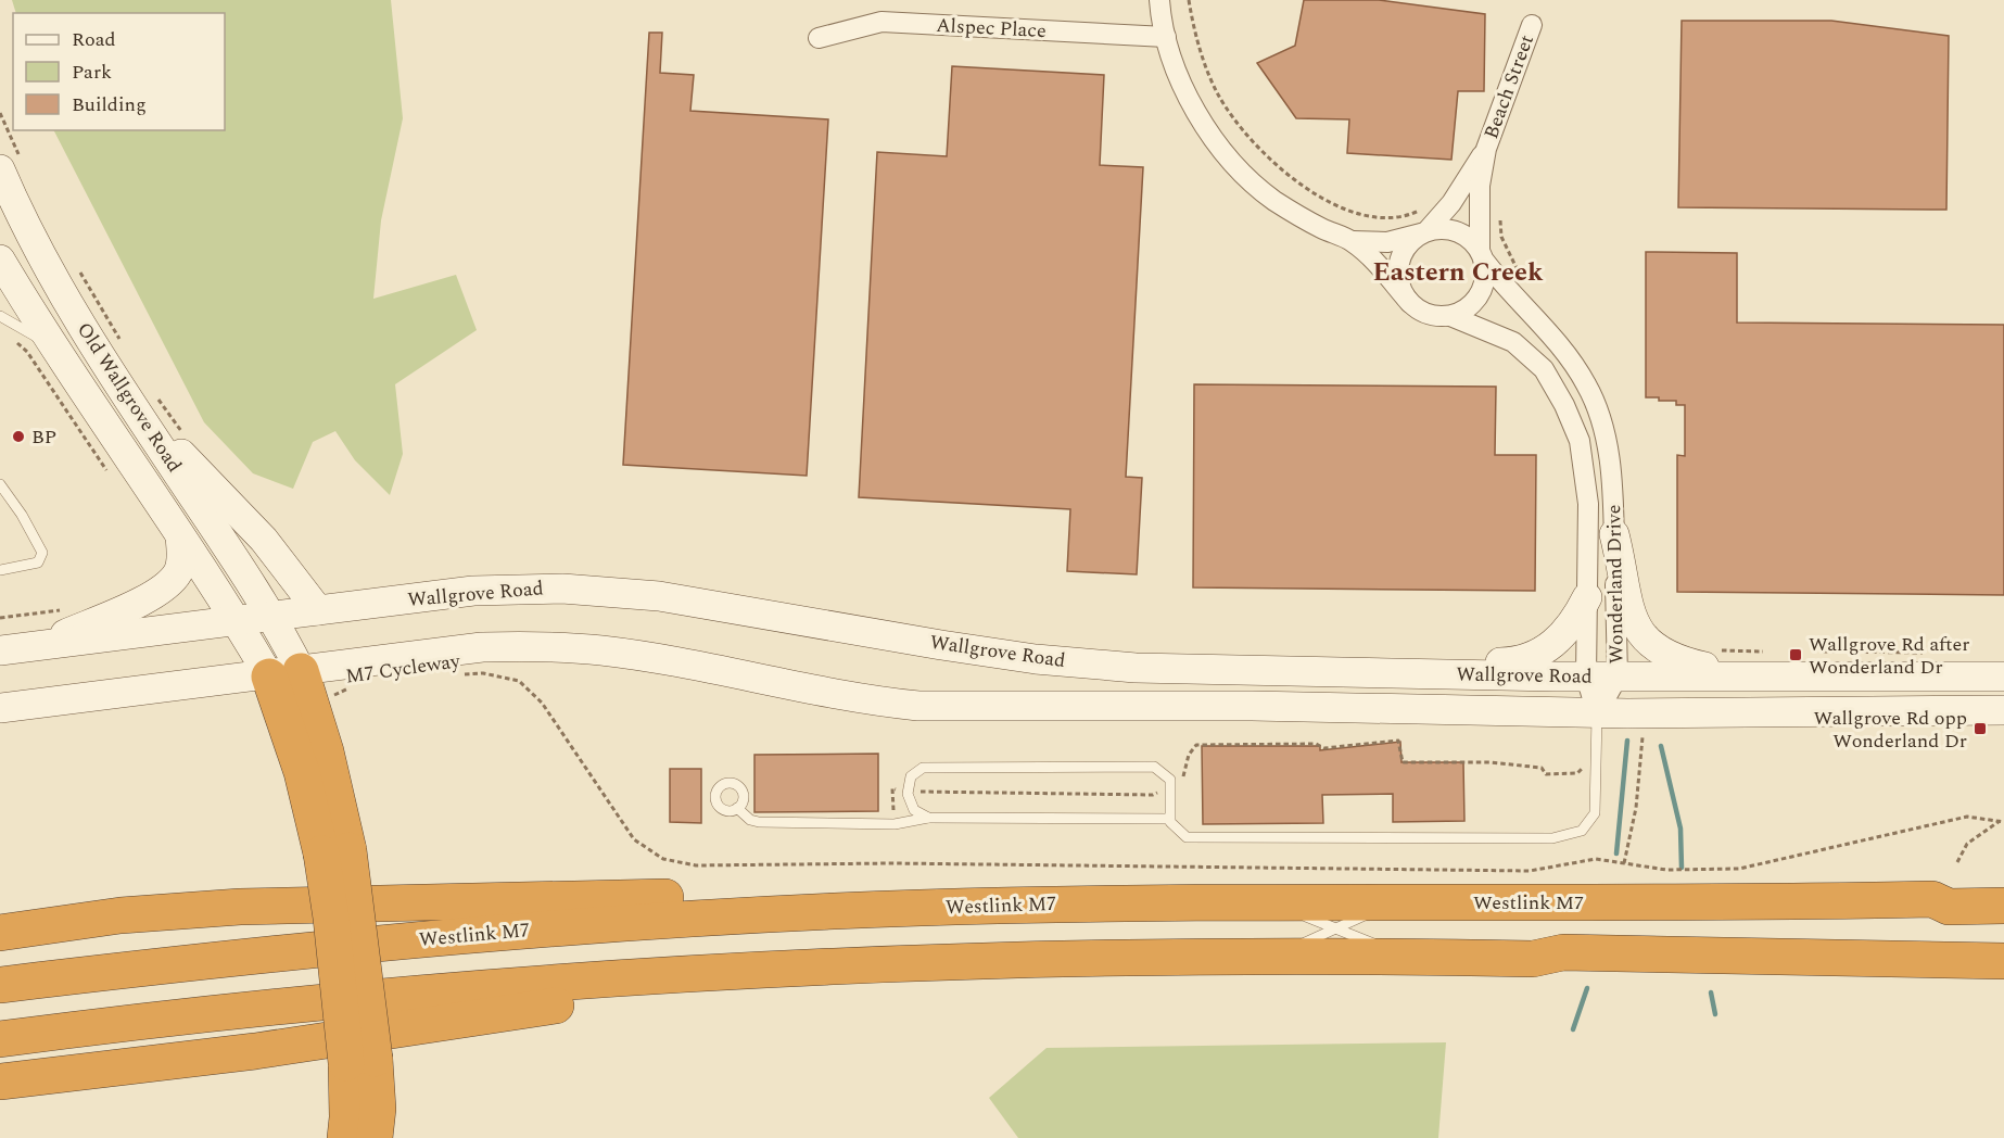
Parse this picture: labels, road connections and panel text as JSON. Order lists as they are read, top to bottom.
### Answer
{
  "streets": {
    "highway": ["Westlink M7"],
    "main road": ["Old Wallgrove Road", "Wallgrove Road"],
    "street": ["Alspec Place", "Beach Street", "Wonderland Drive"],
    "path": ["M7 Cycleway"]
  },
  "crossings": [
    ["Beach Street", "Wonderland Drive"],
    ["Old Wallgrove Road", "Wallgrove Road"],
    ["Wonderland Drive", "Wallgrove Road"],
    ["Wallgrove Road", "M7 Cycleway"]
  ],
  "districts": ["Eastern Creek"],
  "places": {
    "other": ["BP"],
    "transit": ["Wallgrove Rd after Wonderland Dr", "Wallgrove Rd opp Wonderland Dr"]
  },
  "legend": ["Road", "Park", "Building"]
}
